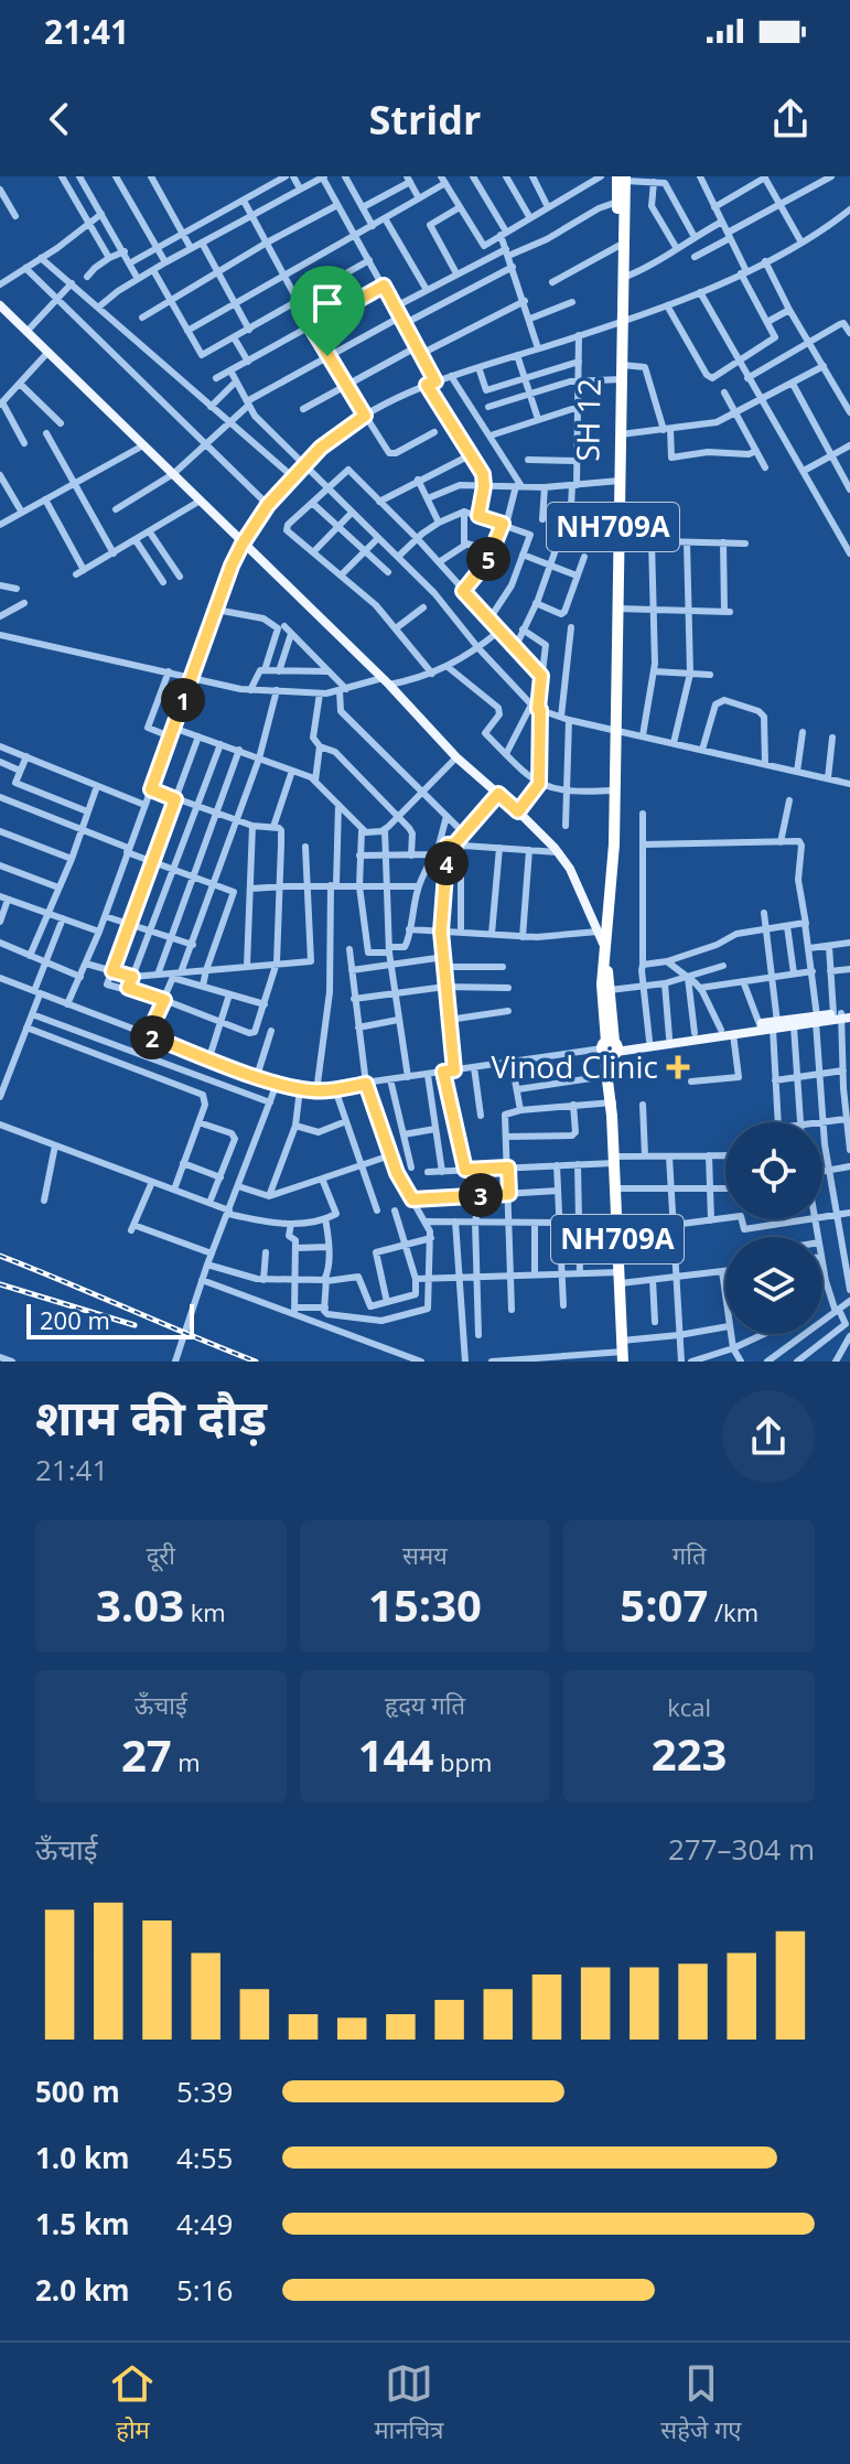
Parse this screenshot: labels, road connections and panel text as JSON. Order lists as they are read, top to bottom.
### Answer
{
  "streets": {
    "highway": ["SH 12", "NH709A"]
  },
  "places": {
    "health": ["Vinod Clinic"]
  },
  "scale_bar": "200 m",
  "page": {
    "status": "21:41",
    "header": "Stridr",
    "pins": [
      "5",
      "1",
      "4",
      "2",
      "3"
    ],
    "scale": "200 m",
    "heading": ["शाम की दौड़", "21:41"],
    "stats": [
      ["दूरी", "3.03 km"],
      ["समय", "15:30"],
      ["गति", "5:07 /km"],
      ["ऊँचाई", "27 m"],
      ["हृदय गति", "144 bpm"],
      ["kcal", "223"]
    ],
    "chart": ["ऊँचाई", "277–304 m"],
    "list": [
      {
        "name": "500 m",
        "note": "5:39"
      },
      {
        "name": "1.0 km",
        "note": "4:55"
      },
      {
        "name": "1.5 km",
        "note": "4:49"
      },
      {
        "name": "2.0 km",
        "note": "5:16"
      }
    ],
    "tabs": ["होम", "मानचित्र", "सहेजे गए"]
  }
}
